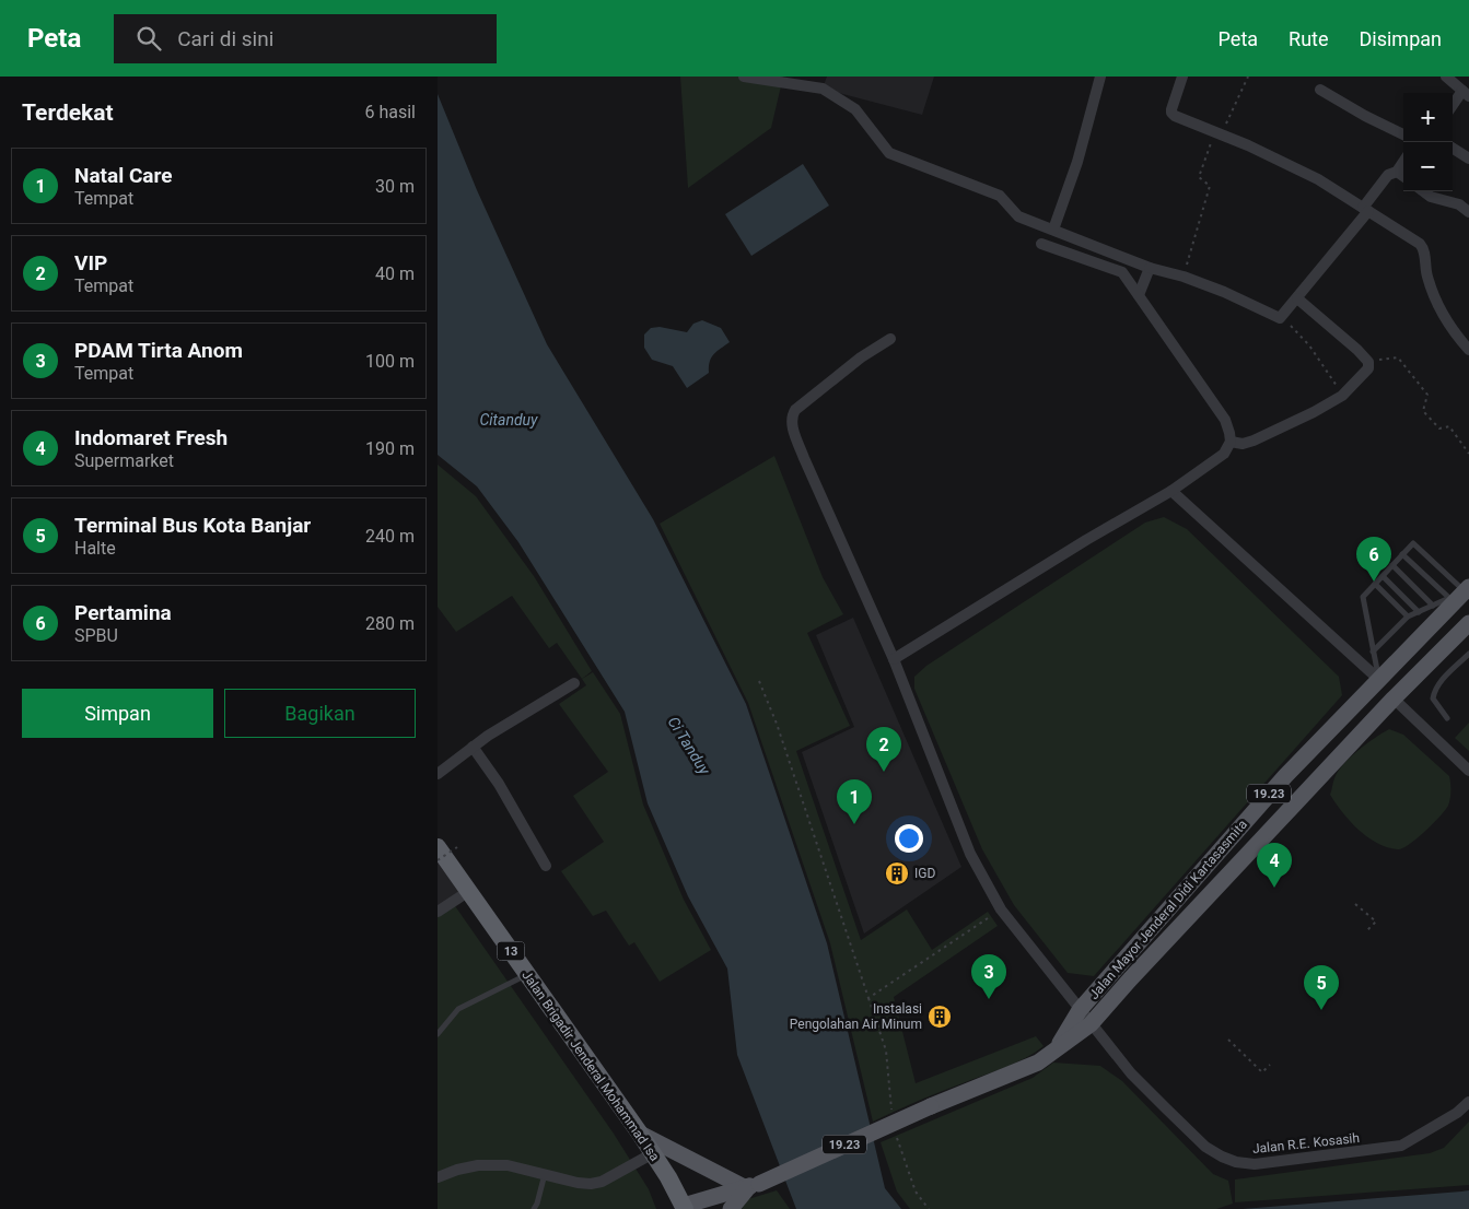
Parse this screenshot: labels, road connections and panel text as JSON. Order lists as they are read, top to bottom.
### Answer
{
  "streets": {
    "highway": ["13", "Jalan Brigadir Jenderal Mohammad Isa"],
    "main road": ["19.23", "Jalan Mayor Jenderal Didi Kartasasmita"],
    "street": ["Jalan R.E. Kosasih"]
  },
  "crossings": [
    ["19.23", "Jalan Mayor Jenderal Didi Kartasasmita"],
    ["19.23", "Jalan Brigadir Jenderal Mohammad Isa"],
    ["19.23", "Jalan R.E. Kosasih"],
    ["Jalan Mayor Jenderal Didi Kartasasmita", "Jalan R.E. Kosasih"]
  ],
  "water": ["Citanduy", "Ci Tanduy"],
  "places": {
    "building": ["IGD", "Instalasi Pengolahan Air Minum"]
  },
  "page": {
    "header": "Peta",
    "search": "Cari di sini",
    "nav": ["Peta", "Rute", "Disimpan"],
    "heading": ["Terdekat", "6 hasil"],
    "map_buttons": ["+", "−"],
    "list": [
      {
        "mark": "1",
        "name": "Natal Care",
        "note": "Tempat",
        "value": "30 m"
      },
      {
        "mark": "2",
        "name": "VIP",
        "note": "Tempat",
        "value": "40 m"
      },
      {
        "mark": "3",
        "name": "PDAM Tirta Anom",
        "note": "Tempat",
        "value": "100 m"
      },
      {
        "mark": "4",
        "name": "Indomaret Fresh",
        "note": "Supermarket",
        "value": "190 m"
      },
      {
        "mark": "5",
        "name": "Terminal Bus Kota Banjar",
        "note": "Halte",
        "value": "240 m"
      },
      {
        "mark": "6",
        "name": "Pertamina",
        "note": "SPBU",
        "value": "280 m"
      }
    ],
    "pins": [
      "6",
      "2",
      "1",
      "4",
      "3",
      "5"
    ],
    "buttons": ["Simpan", "Bagikan"]
  }
}
